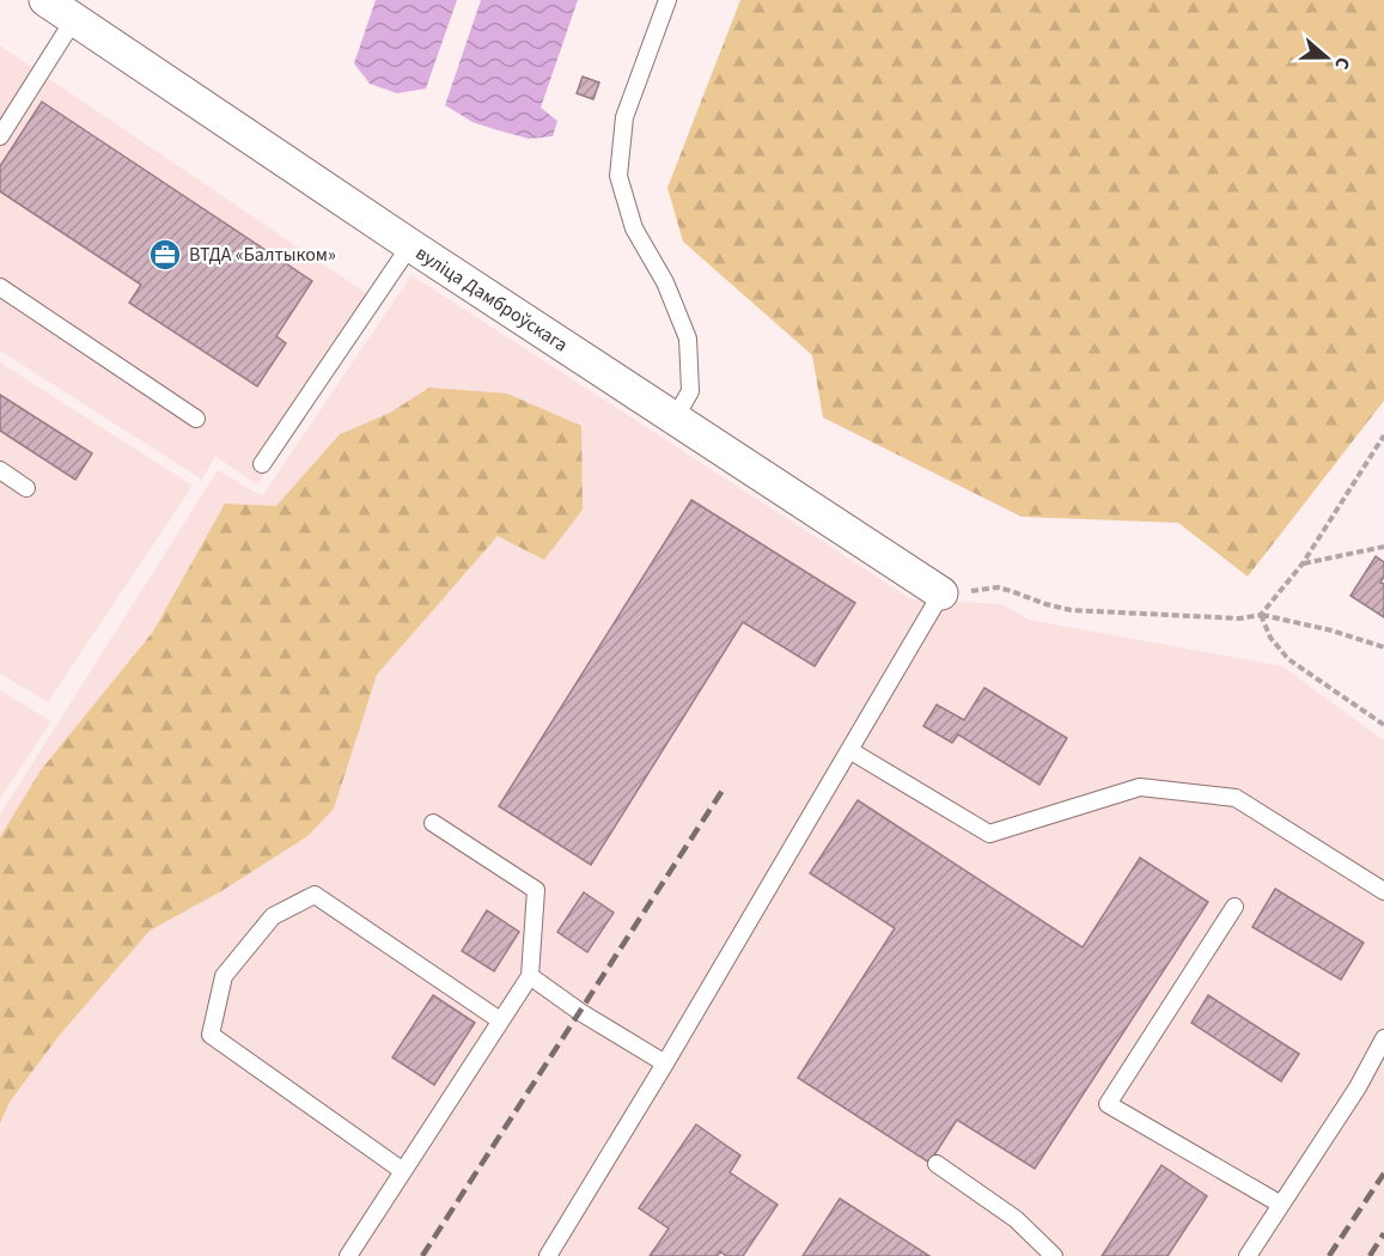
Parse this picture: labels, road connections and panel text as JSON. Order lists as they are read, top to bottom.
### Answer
{
  "streets": {
    "street": ["вуліца Дамброўскага"]
  },
  "places": {
    "office": ["ВТДА «Балтыком»"]
  },
  "north": "right"
}
